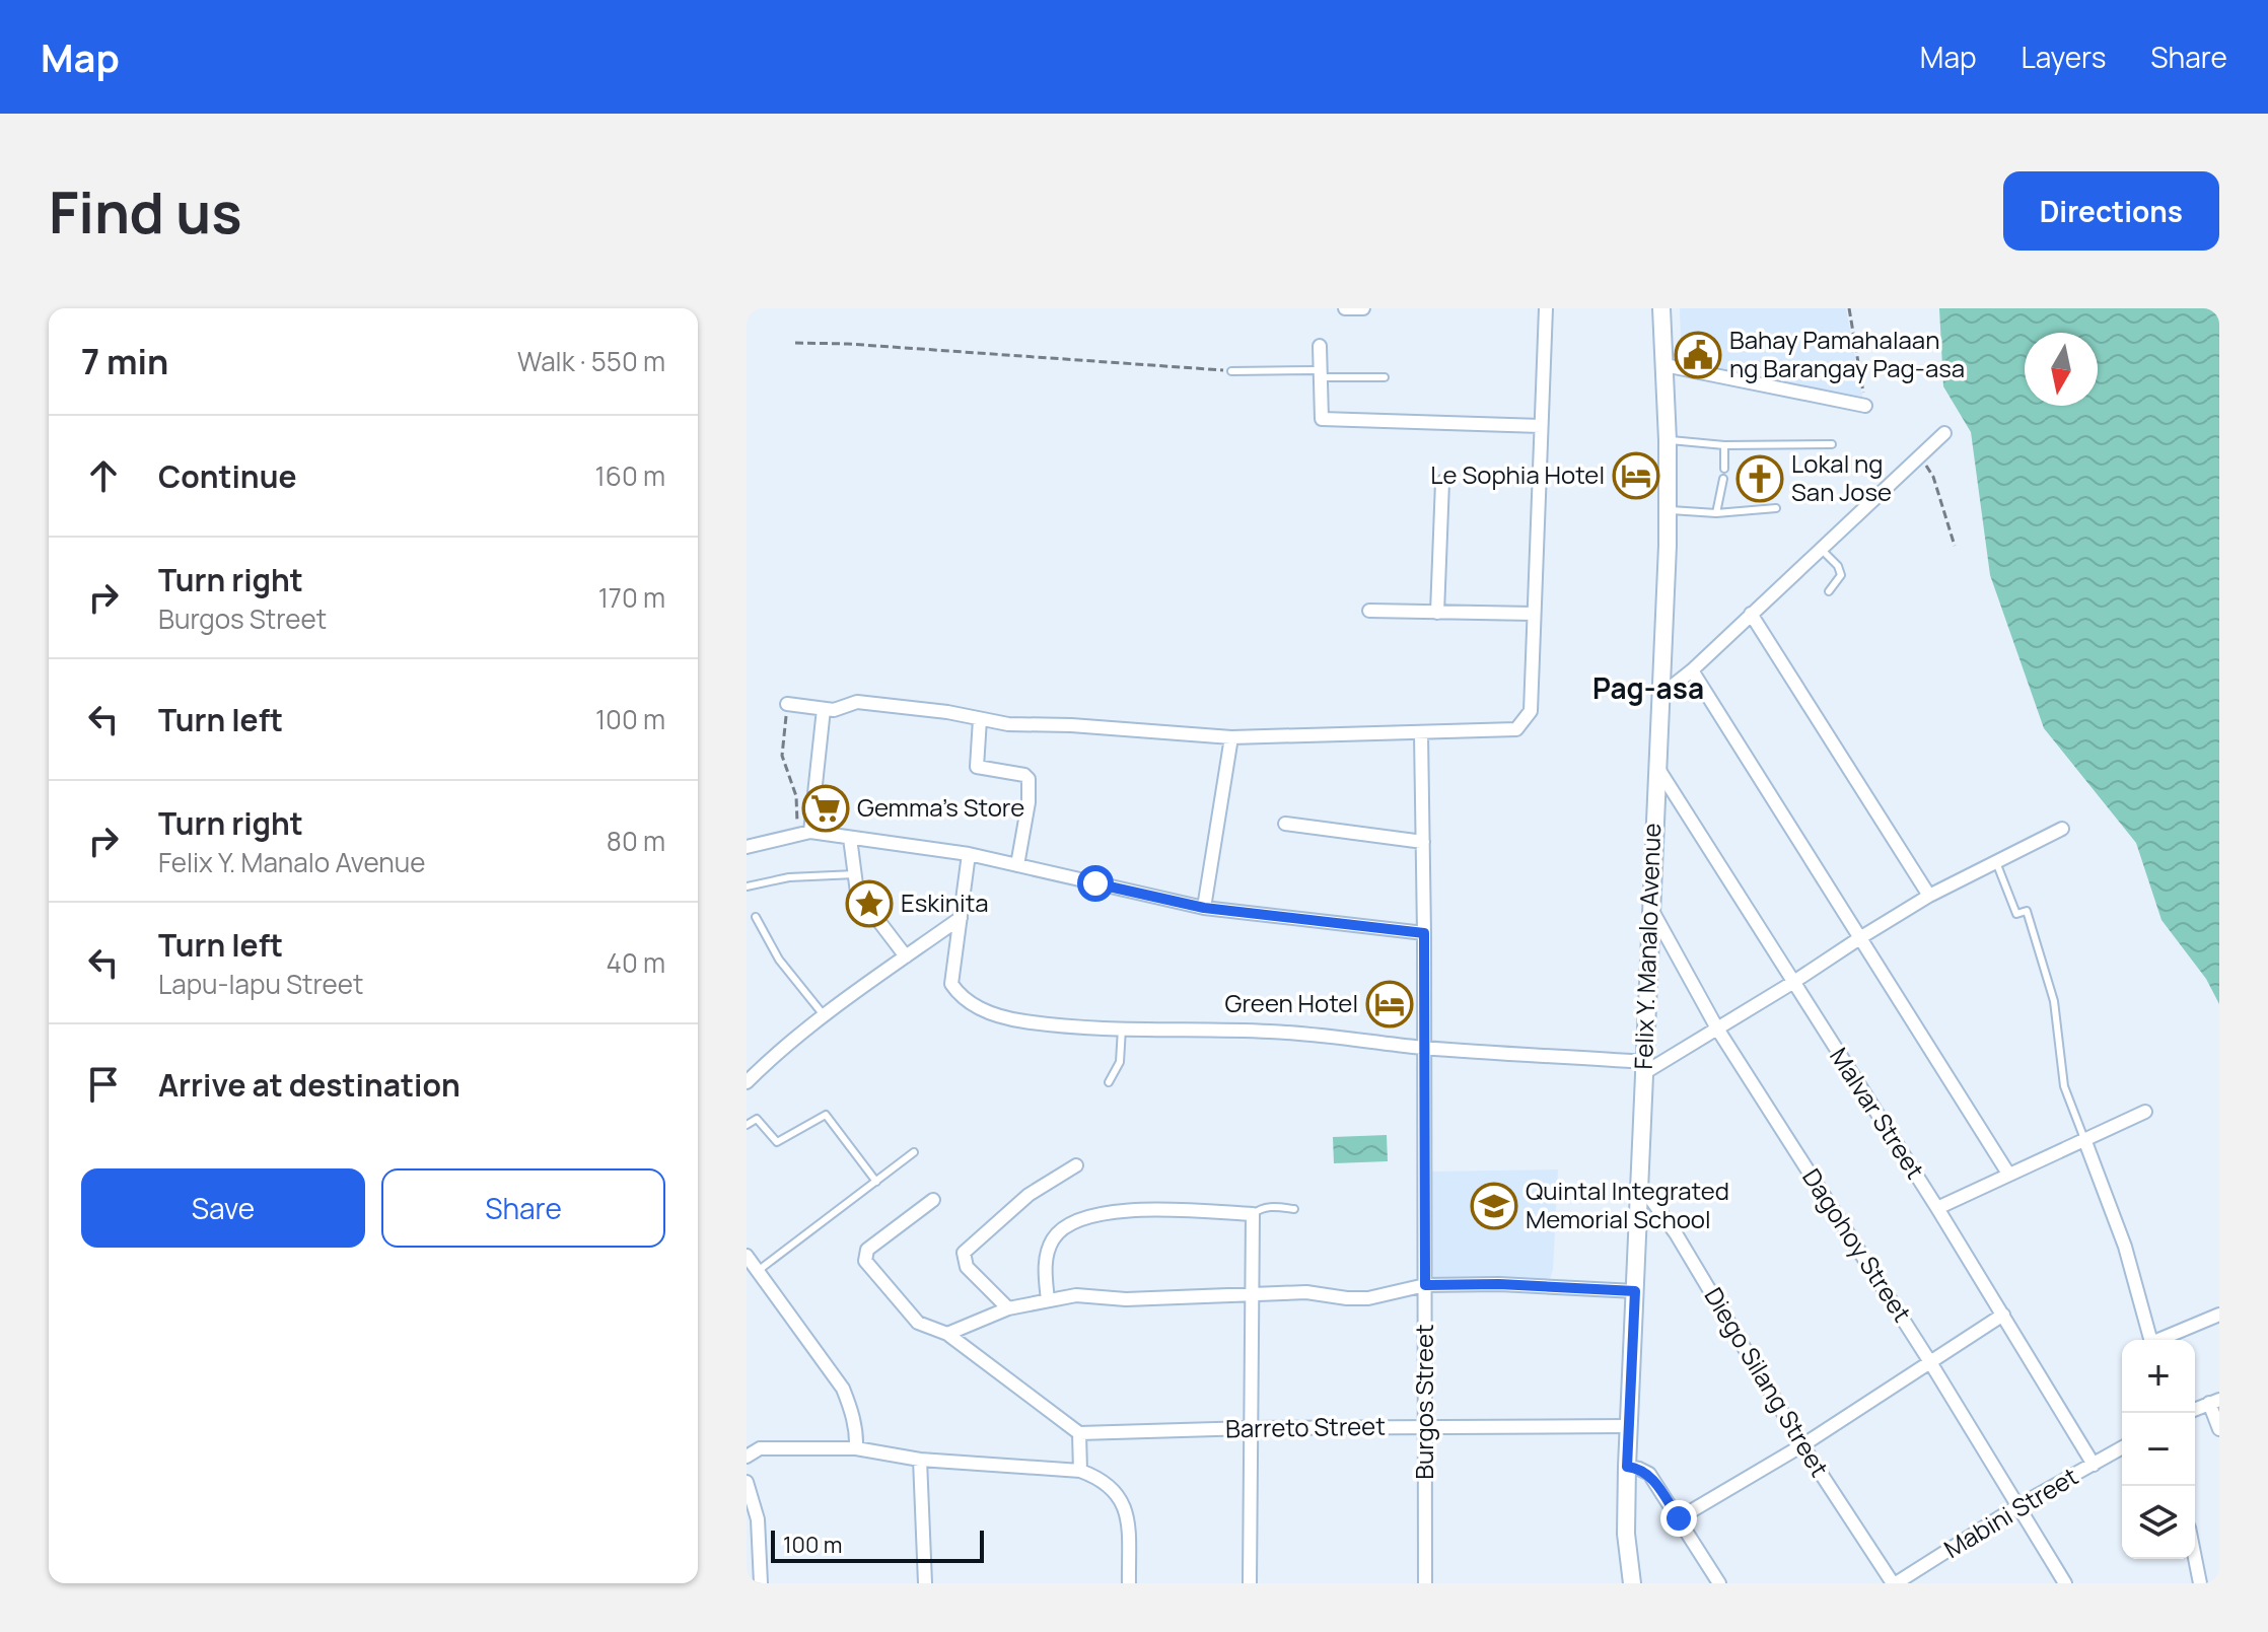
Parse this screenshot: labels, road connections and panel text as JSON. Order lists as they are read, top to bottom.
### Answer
{
  "streets": {
    "main road": ["Felix Y. Manalo Avenue"],
    "street": [
      "Malvar Street",
      "Dagohoy Street",
      "Diego Silang Street",
      "Burgos Street",
      "Barreto Street",
      "Mabini Street"
    ]
  },
  "crossings": [
    ["Felix Y. Manalo Avenue", "Malvar Street"],
    ["Felix Y. Manalo Avenue", "Dagohoy Street"],
    ["Felix Y. Manalo Avenue", "Diego Silang Street"],
    ["Felix Y. Manalo Avenue", "Barreto Street"],
    ["Malvar Street", "Mabini Street"],
    ["Dagohoy Street", "Mabini Street"],
    ["Diego Silang Street", "Mabini Street"],
    ["Burgos Street", "Barreto Street"]
  ],
  "districts": ["Pag-asa"],
  "places": {
    "public building": ["Bahay Pamahalaan ng Barangay Pag-asa"],
    "hotel": ["Le Sophia Hotel", "Green Hotel"],
    "church": ["Lokal ng San Jose"],
    "supermarket": ["Gemma's Store"],
    "place": ["Eskinita"],
    "school or university": ["Quintal Integrated Memorial School"]
  },
  "scale_bar": "100 m",
  "north": "bottom",
  "page": {
    "header": "Map",
    "nav": ["Map", "Layers", "Share"],
    "buttons": [
      "Directions",
      ["Save", "Share"]
    ],
    "title": "Find us",
    "heading": ["7 min", "Walk · 550 m"],
    "list": [
      ["Continue", "160 m"],
      ["Turn right", "Burgos Street", "170 m"],
      ["Turn left", "100 m"],
      ["Turn right", "Felix Y. Manalo Avenue", "80 m"],
      ["Turn left", "Lapu-lapu Street", "40 m"],
      "Arrive at destination"
    ],
    "map_buttons": ["+", "−"],
    "scale": "100 m"
  }
}
